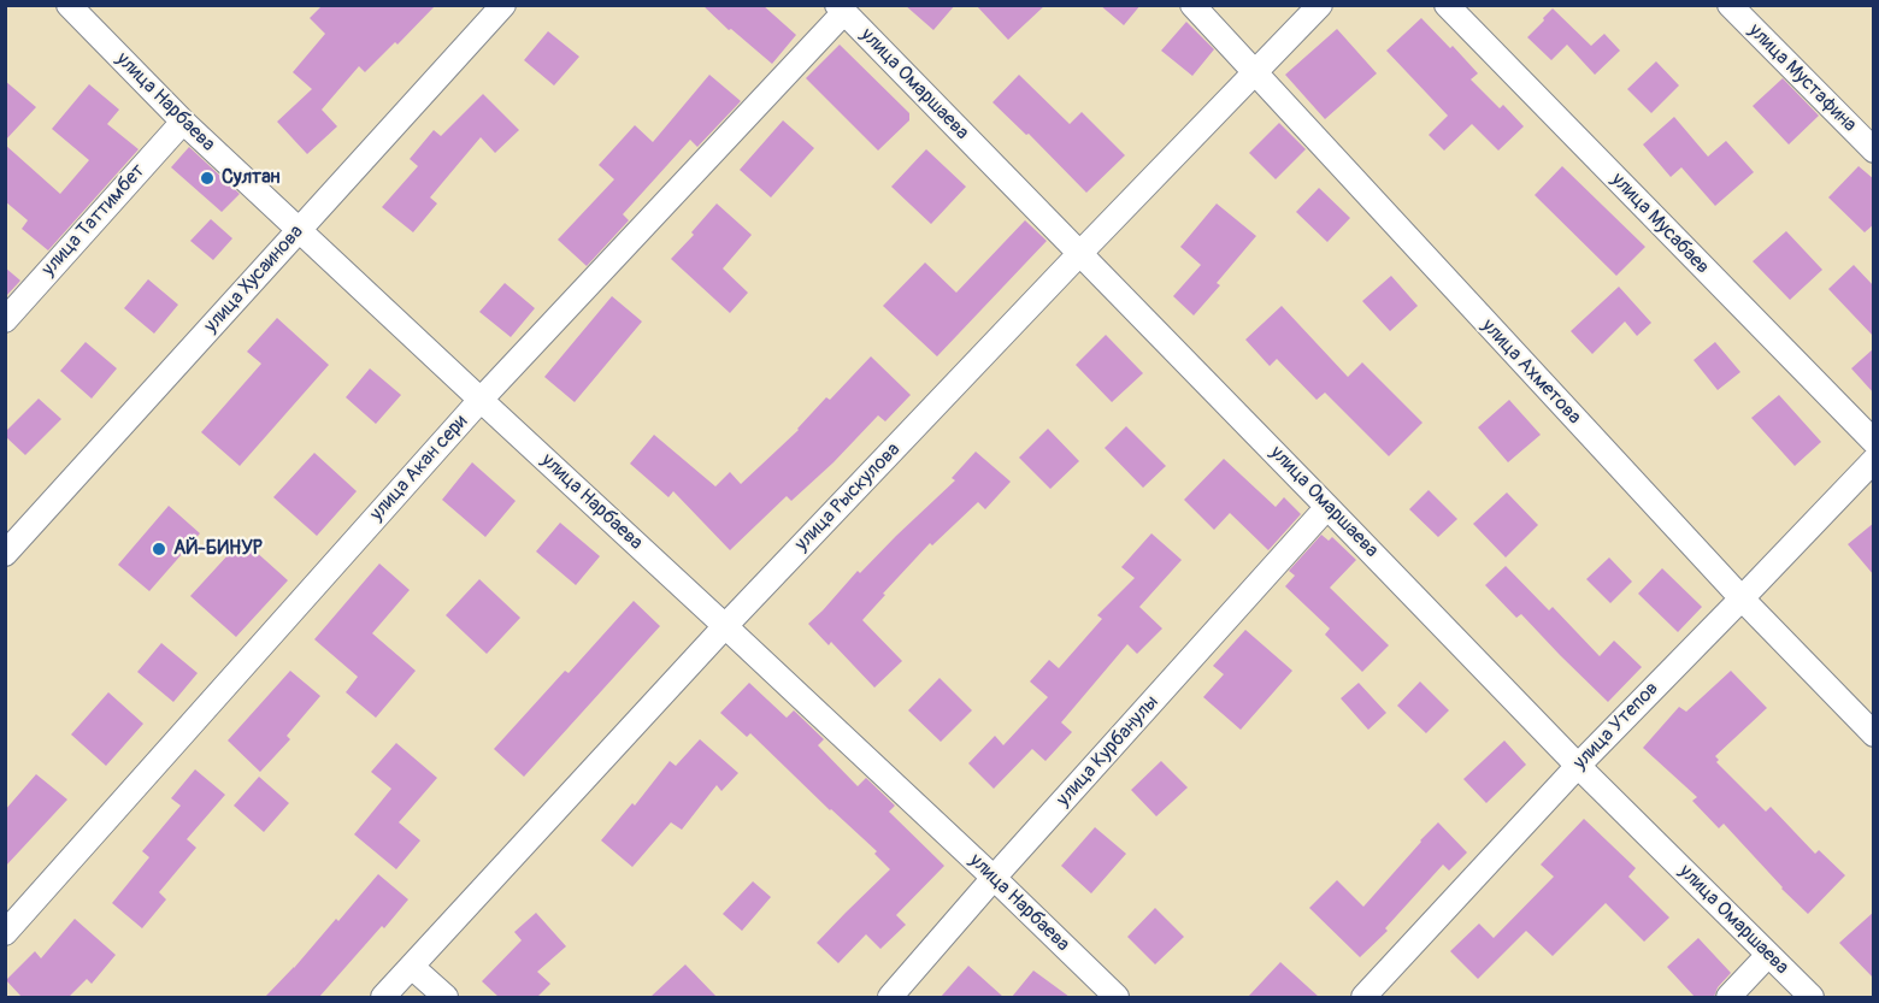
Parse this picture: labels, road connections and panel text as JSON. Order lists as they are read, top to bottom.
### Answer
{
  "streets": {
    "street": [
      "улица Мустафина",
      "улица Омаршаева",
      "улица Нарбаева",
      "улица Таттимбет",
      "улица Мусабаев",
      "улица Хусаинова",
      "улица Ахметова",
      "улица Акан сери",
      "улица Рыскулова",
      "улица Утепов",
      "улица Курбанулы"
    ]
  },
  "crossings": [
    ["улица Омаршаева", "улица Акан сери"],
    ["улица Омаршаева", "улица Рыскулова"],
    ["улица Омаршаева", "улица Утепов"],
    ["улица Омаршаева", "улица Курбанулы"],
    ["улица Нарбаева", "улица Таттимбет"],
    ["улица Нарбаева", "улица Хусаинова"],
    ["улица Нарбаева", "улица Акан сери"],
    ["улица Нарбаева", "улица Рыскулова"],
    ["улица Нарбаева", "улица Курбанулы"],
    ["улица Ахметова", "улица Рыскулова"],
    ["улица Ахметова", "улица Утепов"]
  ],
  "places": ["Султан", "АЙ-БИНУР"]
}
